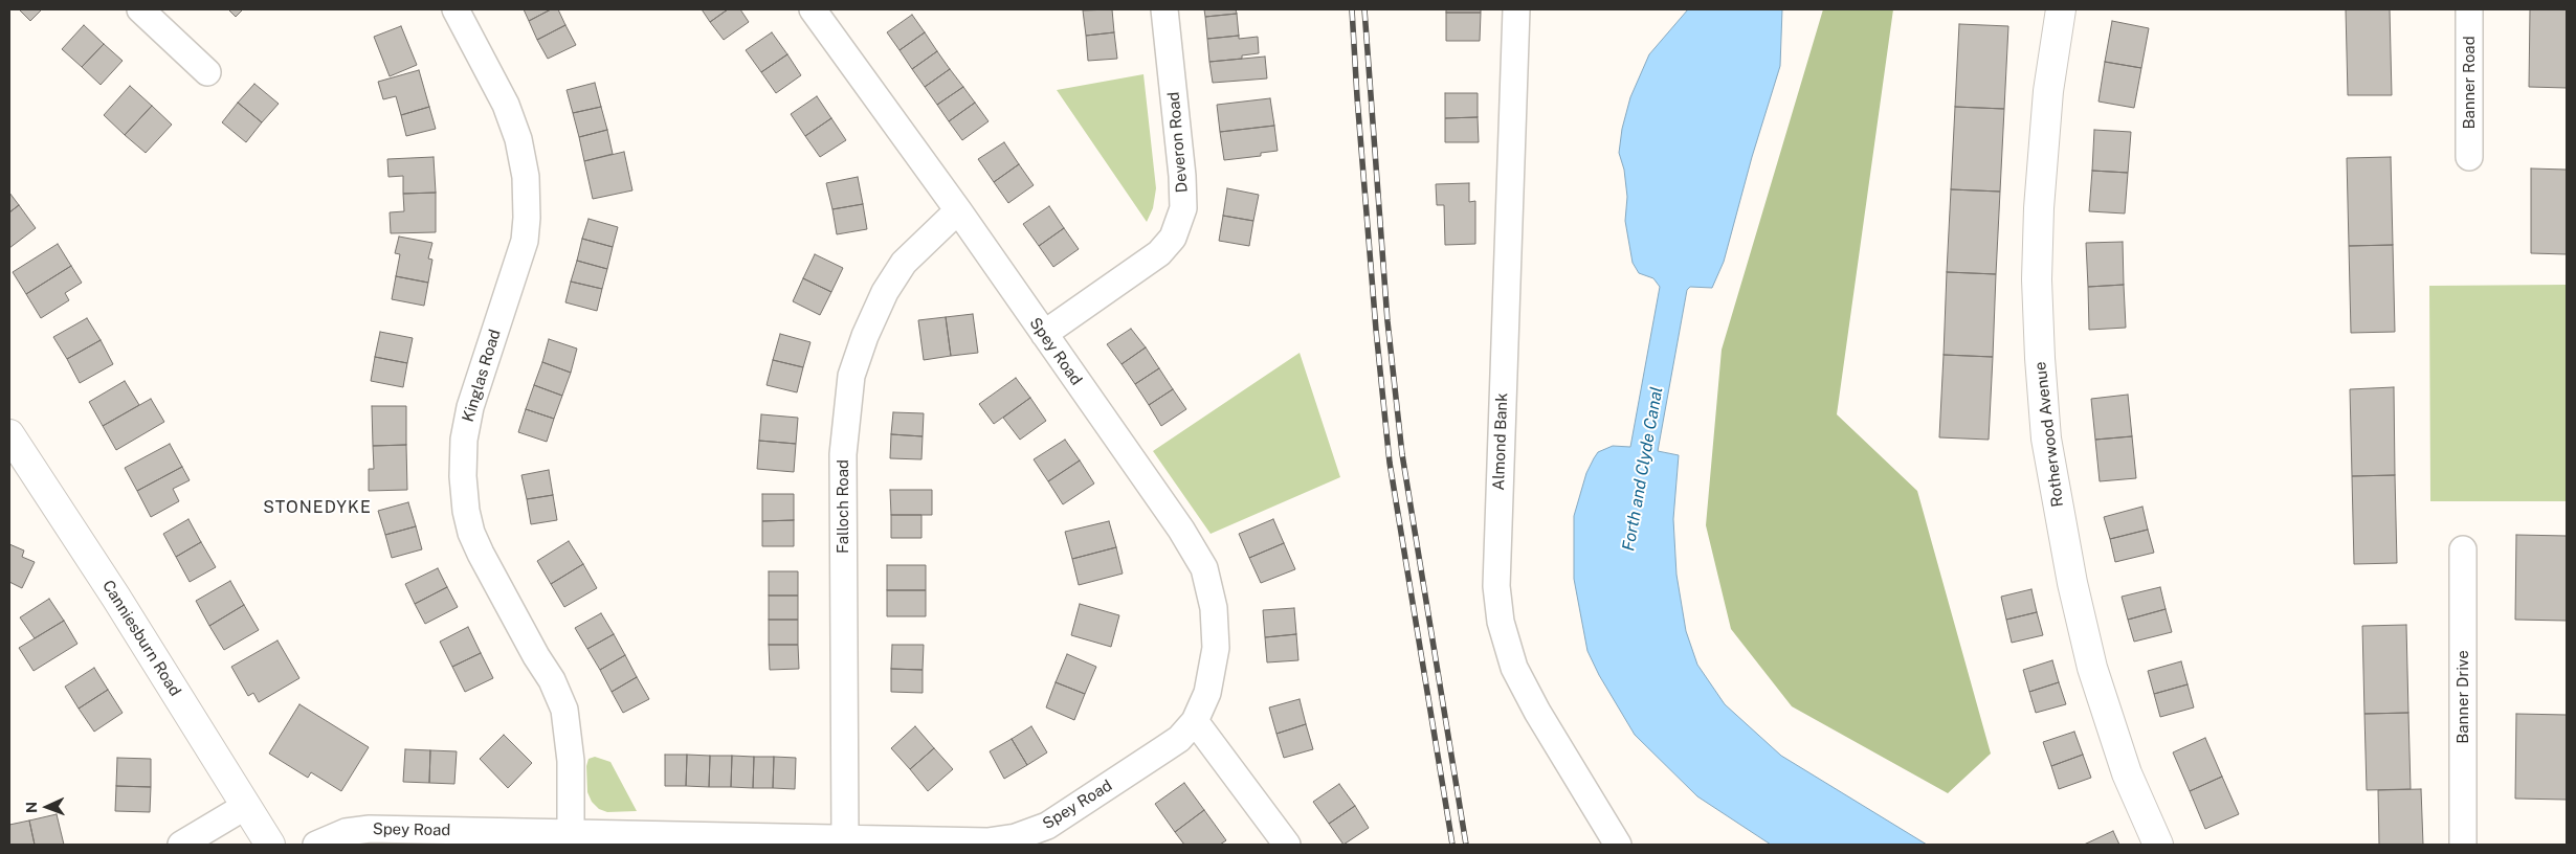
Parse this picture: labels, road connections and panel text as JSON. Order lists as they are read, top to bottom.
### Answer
{
  "streets": {
    "street": [
      "Banner Road",
      "Deveron Road",
      "Spey Road",
      "Kinglas Road",
      "Rotherwood Avenue",
      "Almond Bank",
      "Falloch Road",
      "Canniesburn Road",
      "Banner Drive"
    ]
  },
  "crossings": [
    ["Deveron Road", "Spey Road"],
    ["Spey Road", "Kinglas Road"],
    ["Spey Road", "Falloch Road"]
  ],
  "districts": ["STONEDYKE"],
  "water": ["Forth and Clyde Canal"],
  "north": "left"
}
